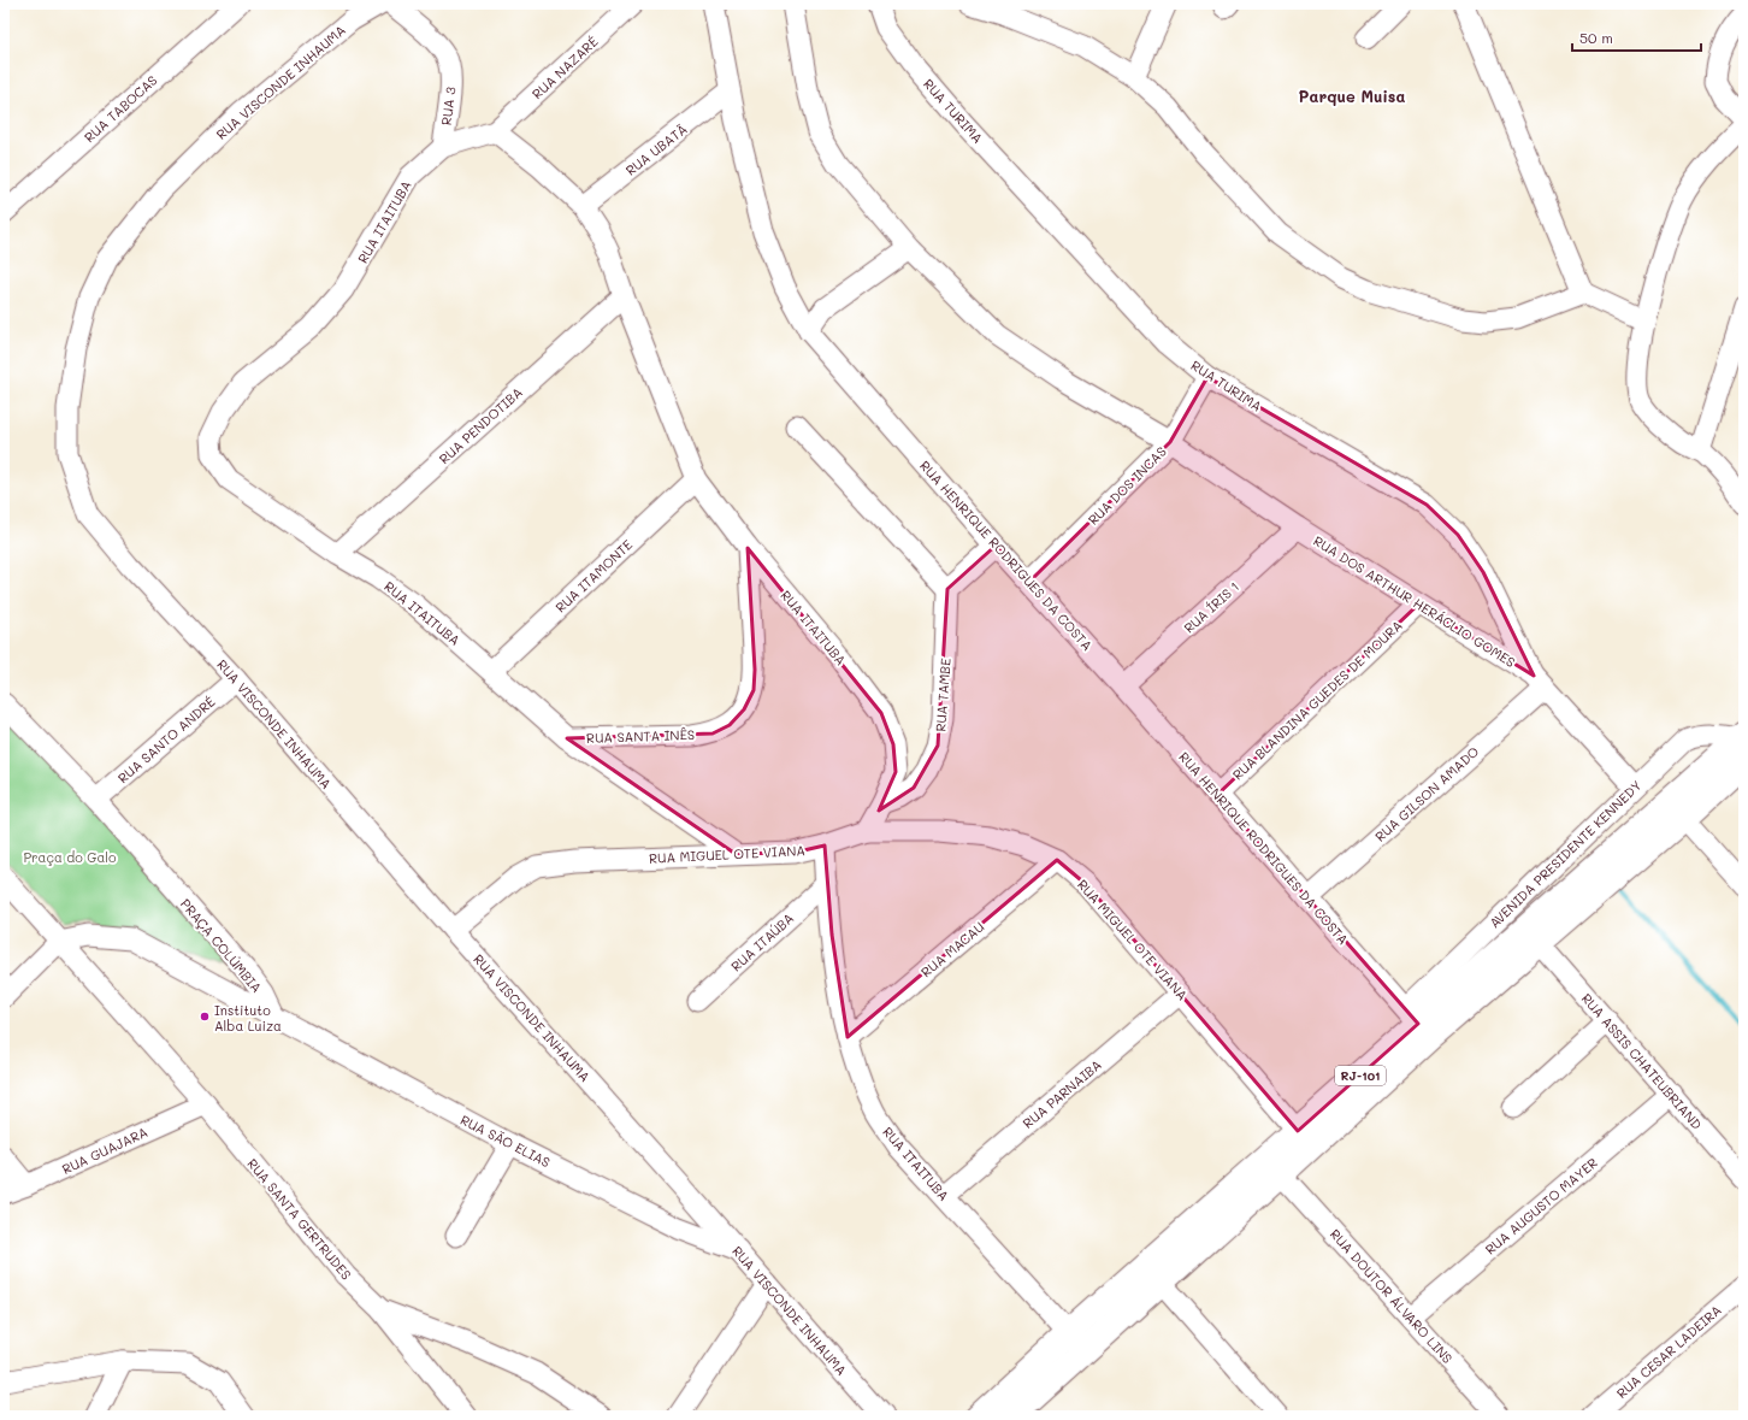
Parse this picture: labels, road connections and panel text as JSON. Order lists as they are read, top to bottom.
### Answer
{
  "streets": {
    "main road": ["RJ-101"],
    "street": [
      "RUA NAZARÉ",
      "RUA VISCONDE INHAUMA",
      "RUA 3",
      "RUA TABOCAS",
      "RUA TURIMA",
      "RUA UBATÃ",
      "RUA ITAITUBA",
      "RUA PENDOTIBA",
      "RUA DOS INCAS",
      "RUA HENRIQUE RODRIGUES DA COSTA",
      "RUA ITAMONTE",
      "RUA DOS ARTHUR HERÁCLIO GOMES",
      "RUA ÍRIS 1",
      "RUA TAMBE",
      "RUA BLANDINA GUEDES DE MOURA",
      "RUA SANTA INÊS",
      "RUA SANTO ANDRÉ",
      "RUA GILSON AMADO",
      "RUA MIGUEL OTE VIANA",
      "AVENIDA PRESIDENTE KENNEDY",
      "RUA ITAÚBA",
      "PRAÇA COLÚMBIA",
      "RUA MACAU",
      "RUA ASSIS CHATEUBRIAND",
      "RUA PARNAIBA",
      "RUA SĀO ELIAS",
      "RUA GUAJARA",
      "RUA AUGUSTO MAYER",
      "RUA SANTA GERTRUDES",
      "RUA DOUTOR ÁLVARO LINS",
      "RUA CESAR LADEIRA"
    ]
  },
  "crossings": [
    ["RUA NAZARÉ", "RUA ITAITUBA"],
    ["RUA VISCONDE INHAUMA", "RUA SANTO ANDRÉ"],
    ["RUA VISCONDE INHAUMA", "RUA MIGUEL OTE VIANA"],
    ["RUA VISCONDE INHAUMA", "RUA SĀO ELIAS"],
    ["RUA 3", "RUA ITAITUBA"],
    ["RUA TURIMA", "RUA DOS INCAS"],
    ["RUA TURIMA", "RUA DOS ARTHUR HERÁCLIO GOMES"],
    ["RUA TURIMA", "RUA GILSON AMADO"],
    ["RUA UBATÃ", "RUA ITAITUBA"],
    ["RUA UBATÃ", "RUA HENRIQUE RODRIGUES DA COSTA"],
    ["RUA ITAITUBA", "RUA PENDOTIBA"],
    ["RUA ITAITUBA", "RUA ITAMONTE"],
    ["RUA ITAITUBA", "RUA TAMBE"],
    ["RUA ITAITUBA", "RUA SANTA INÊS"],
    ["RUA ITAITUBA", "RUA MIGUEL OTE VIANA"],
    ["RUA ITAITUBA", "RUA ITAÚBA"],
    ["RUA ITAITUBA", "RUA MACAU"],
    ["RUA ITAITUBA", "RJ-101"],
    ["RUA ITAITUBA", "RUA PARNAIBA"],
    ["RUA DOS INCAS", "RUA HENRIQUE RODRIGUES DA COSTA"],
    ["RUA DOS INCAS", "RUA DOS ARTHUR HERÁCLIO GOMES"],
    ["RUA HENRIQUE RODRIGUES DA COSTA", "RUA ÍRIS 1"],
    ["RUA HENRIQUE RODRIGUES DA COSTA", "RUA BLANDINA GUEDES DE MOURA"],
    ["RUA HENRIQUE RODRIGUES DA COSTA", "RUA GILSON AMADO"],
    ["RUA HENRIQUE RODRIGUES DA COSTA", "AVENIDA PRESIDENTE KENNEDY"],
    ["RUA HENRIQUE RODRIGUES DA COSTA", "RJ-101"],
    ["RUA DOS ARTHUR HERÁCLIO GOMES", "RUA ÍRIS 1"],
    ["RUA DOS ARTHUR HERÁCLIO GOMES", "RUA BLANDINA GUEDES DE MOURA"],
    ["RUA DOS ARTHUR HERÁCLIO GOMES", "RUA GILSON AMADO"],
    ["RUA DOS ARTHUR HERÁCLIO GOMES", "AVENIDA PRESIDENTE KENNEDY"],
    ["RUA SANTO ANDRÉ", "PRAÇA COLÚMBIA"],
    ["RUA MIGUEL OTE VIANA", "RUA MACAU"],
    ["RUA MIGUEL OTE VIANA", "RJ-101"],
    ["RUA MIGUEL OTE VIANA", "RUA PARNAIBA"],
    ["AVENIDA PRESIDENTE KENNEDY", "RJ-101"],
    ["PRAÇA COLÚMBIA", "RUA SĀO ELIAS"],
    ["PRAÇA COLÚMBIA", "RUA SANTA GERTRUDES"],
    ["RUA ASSIS CHATEUBRIAND", "RJ-101"],
    ["RUA ASSIS CHATEUBRIAND", "RUA AUGUSTO MAYER"],
    ["RJ-101", "RUA DOUTOR ÁLVARO LINS"],
    ["RUA GUAJARA", "RUA SANTA GERTRUDES"],
    ["RUA AUGUSTO MAYER", "RUA DOUTOR ÁLVARO LINS"]
  ],
  "districts": ["Parque Muisa"],
  "parks": ["Praça do Galo"],
  "places": ["Instituto Alba Luiza"],
  "scale_bar": "50 m"
}
